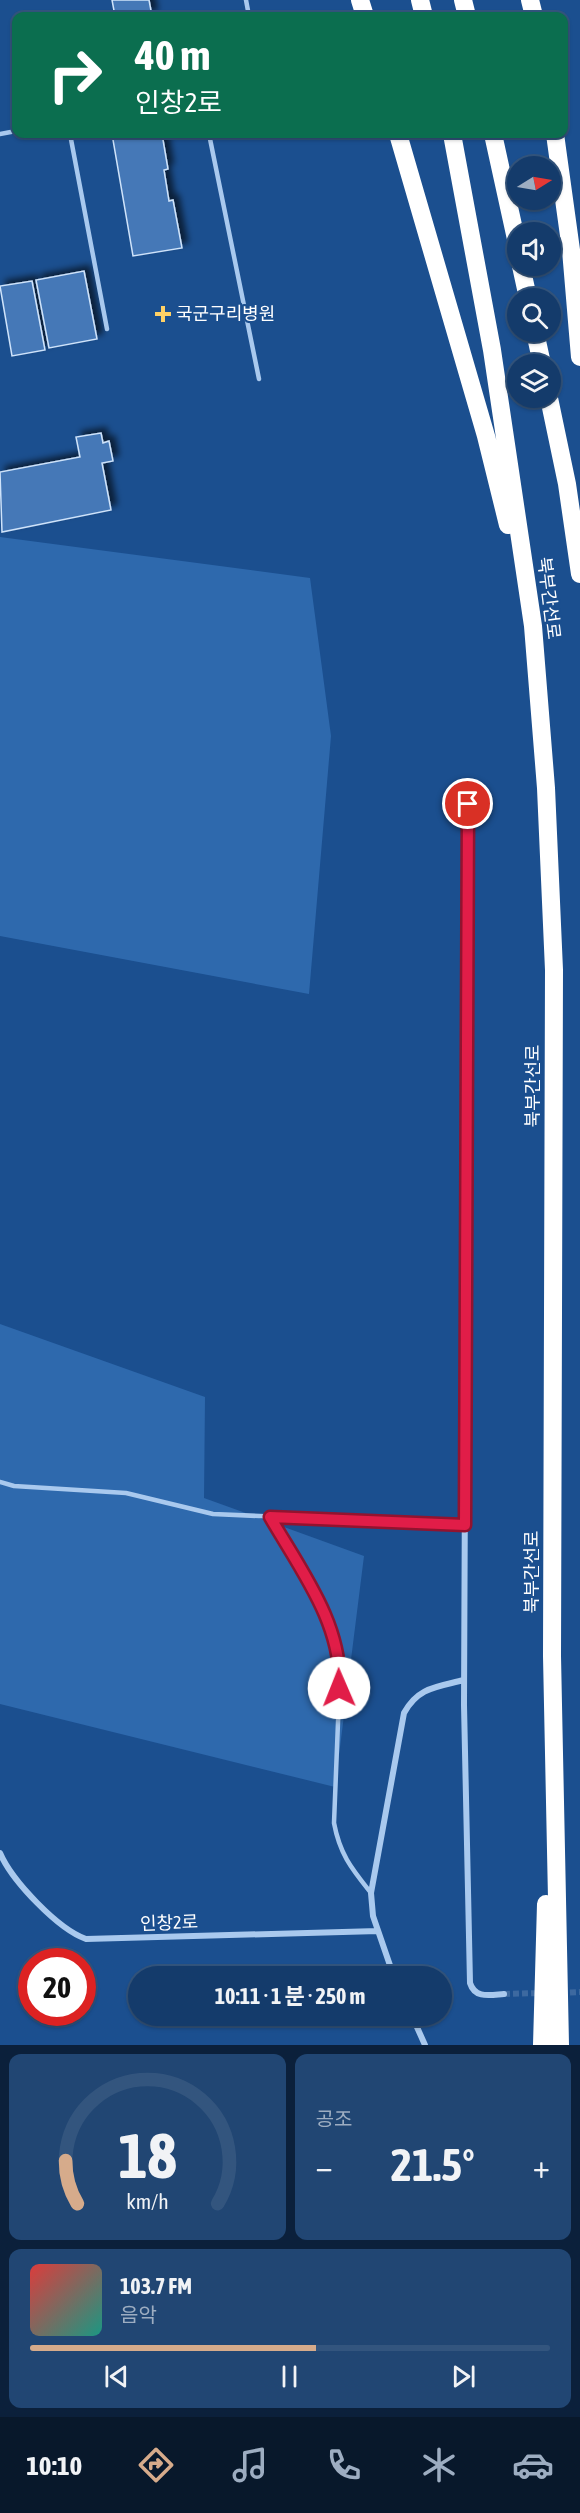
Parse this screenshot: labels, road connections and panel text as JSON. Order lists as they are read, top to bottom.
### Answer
{
  "streets": {
    "highway": ["북부간선로"],
    "street": ["인창2로"]
  },
  "places": {
    "health": ["국군구리병원"]
  },
  "north": "right",
  "page": {
    "turn": ["40 m", "인창2로"],
    "limit": "20",
    "trip": "10:11 · 1 분 · 250 m",
    "tile": "공조",
    "heat": ["−", "21.5°", "+"],
    "song": ["103.7 FM", "음악"],
    "tabs": "10:10",
    "gauge": ["18", "km/h"]
  }
}
